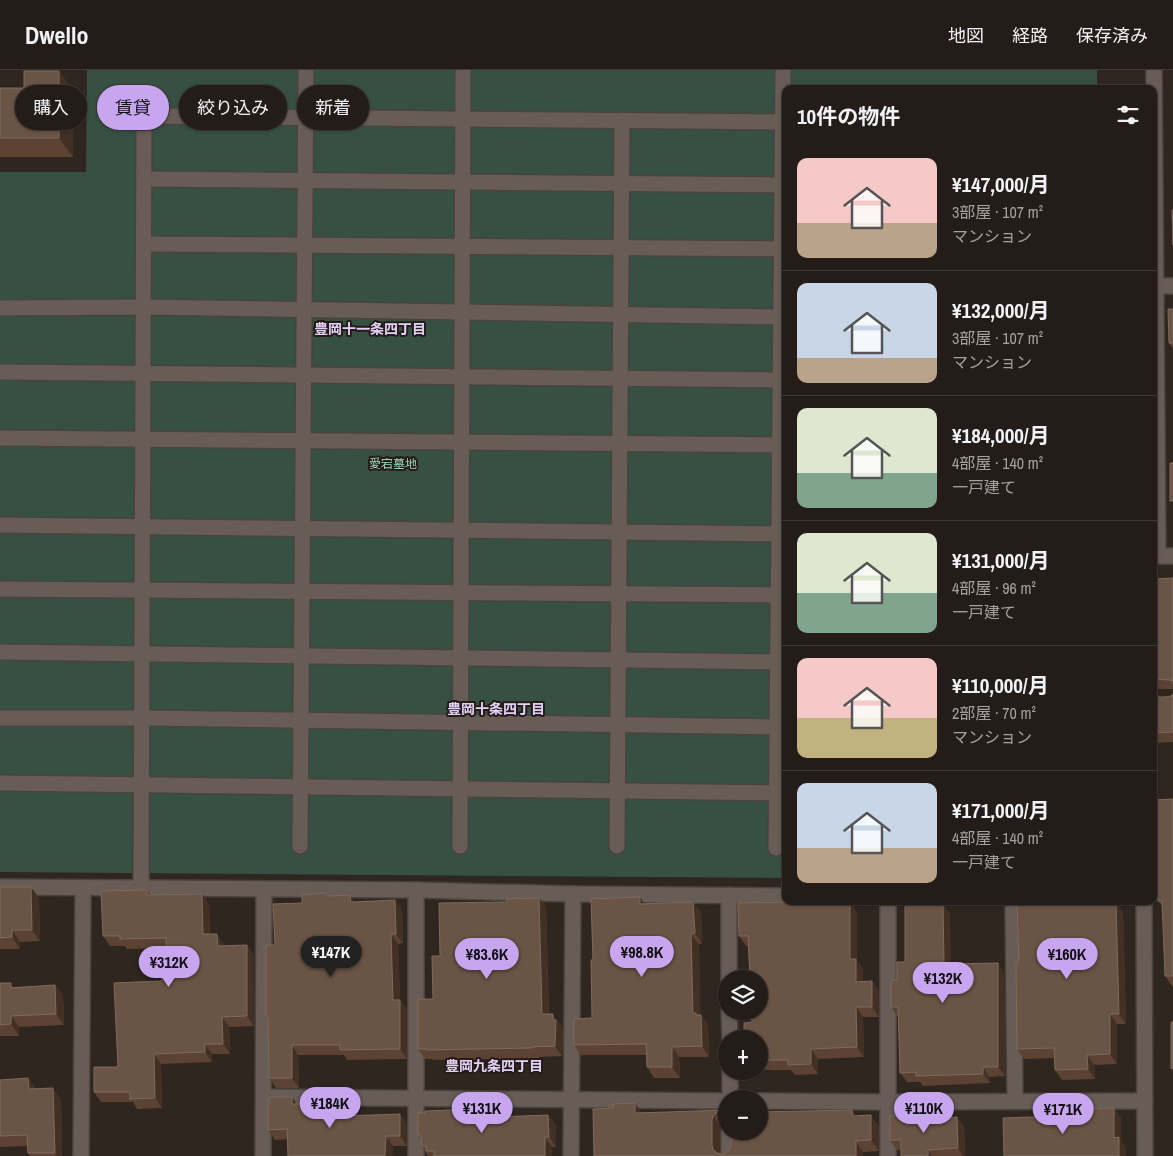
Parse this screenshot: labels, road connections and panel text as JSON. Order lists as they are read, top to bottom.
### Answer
{
  "districts": ["豊岡十一条四丁目", "豊岡十条四丁目", "豊岡九条四丁目"],
  "parks": ["愛宕墓地"],
  "page": {
    "header": "Dwello",
    "nav": ["地図", "経路", "保存済み"],
    "chip": [
      "購入",
      "賃貸",
      "絞り込み",
      "新着"
    ],
    "heading": "10件の物件",
    "list": [
      {
        "name": "¥147,000/月",
        "note": "3部屋 · 107 m² · マンション"
      },
      {
        "name": "¥132,000/月",
        "note": "3部屋 · 107 m² · マンション"
      },
      {
        "name": "¥184,000/月",
        "note": "4部屋 · 140 m² · 一戸建て"
      },
      {
        "name": "¥131,000/月",
        "note": "4部屋 · 96 m² · 一戸建て"
      },
      {
        "name": "¥110,000/月",
        "note": "2部屋 · 70 m² · マンション"
      },
      {
        "name": "¥171,000/月",
        "note": "4部屋 · 140 m² · 一戸建て"
      }
    ],
    "price": [
      "¥147K",
      "¥98.8K",
      "¥83.6K",
      "¥160K",
      "¥312K",
      "¥132K",
      "¥184K",
      "¥131K",
      "¥110K",
      "¥171K"
    ],
    "map_buttons": ["+", "−"]
  }
}
